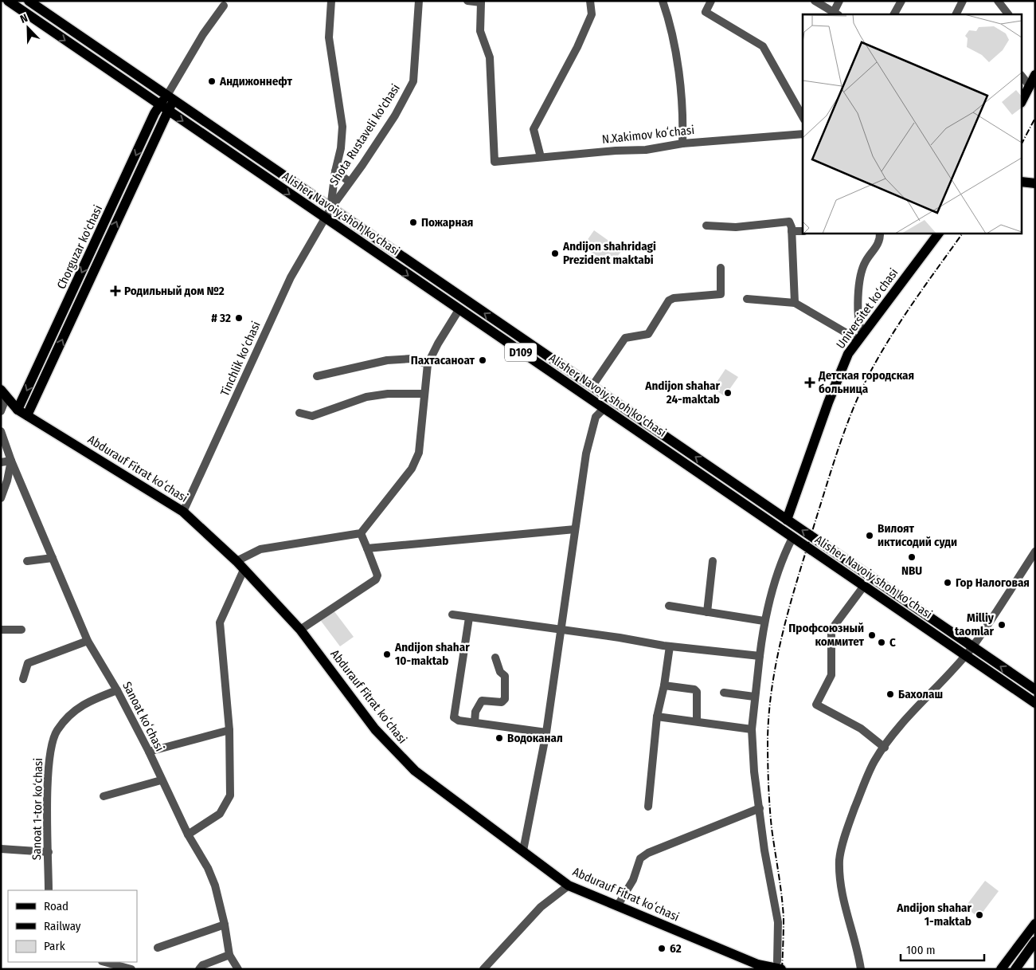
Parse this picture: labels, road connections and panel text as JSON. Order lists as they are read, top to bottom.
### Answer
{
  "streets": {
    "main road": [
      "Alisher Navoiy shoh ko'chasi",
      "Chorguzar ko'chasi",
      "Universitet kо‘chasi",
      "D109",
      "Abdurauf Fitrat koʻchasi"
    ],
    "street": [
      "Shota Rustaveli ko'chasi",
      "N.Xakimov koʻchasi",
      "Tinchlik kо‘chasi",
      "Sanoat koʻchasi",
      "Sanoat 1-tor ko‘chasi"
    ]
  },
  "crossings": [
    ["Shota Rustaveli ko'chasi", "Alisher Navoiy shoh ko'chasi"],
    ["Shota Rustaveli ko'chasi", "Tinchlik kо‘chasi"],
    ["Alisher Navoiy shoh ko'chasi", "Chorguzar ko'chasi"],
    ["Alisher Navoiy shoh ko'chasi", "Universitet kо‘chasi"],
    ["Alisher Navoiy shoh ko'chasi", "Tinchlik kо‘chasi"],
    ["Chorguzar ko'chasi", "Abdurauf Fitrat koʻchasi"],
    ["Tinchlik kо‘chasi", "Abdurauf Fitrat koʻchasi"],
    ["Sanoat koʻchasi", "Sanoat 1-tor ko‘chasi"]
  ],
  "places": {
    "other": [
      "Андижоннефт",
      "Пожарная",
      "Andijon shahridagi Prezident maktabi",
      "# 32",
      "Пахтасаноат",
      "Andijon shahar 24-maktab",
      "Вилоят иктисодий суди",
      "NBU",
      "Гор Налоговая",
      "Milliy taomlar",
      "Профсоюзный коммитет",
      "С",
      "Andijon shahar 10-maktab",
      "Бахолаш",
      "Водоканал",
      "Andijon shahar 1-maktab",
      "62"
    ],
    "health": ["Родильный дом №2", "Детская городская больница"]
  },
  "legend": ["Road", "Railway", "Park"],
  "scale_bar": "100 m",
  "north": "top left"
}
